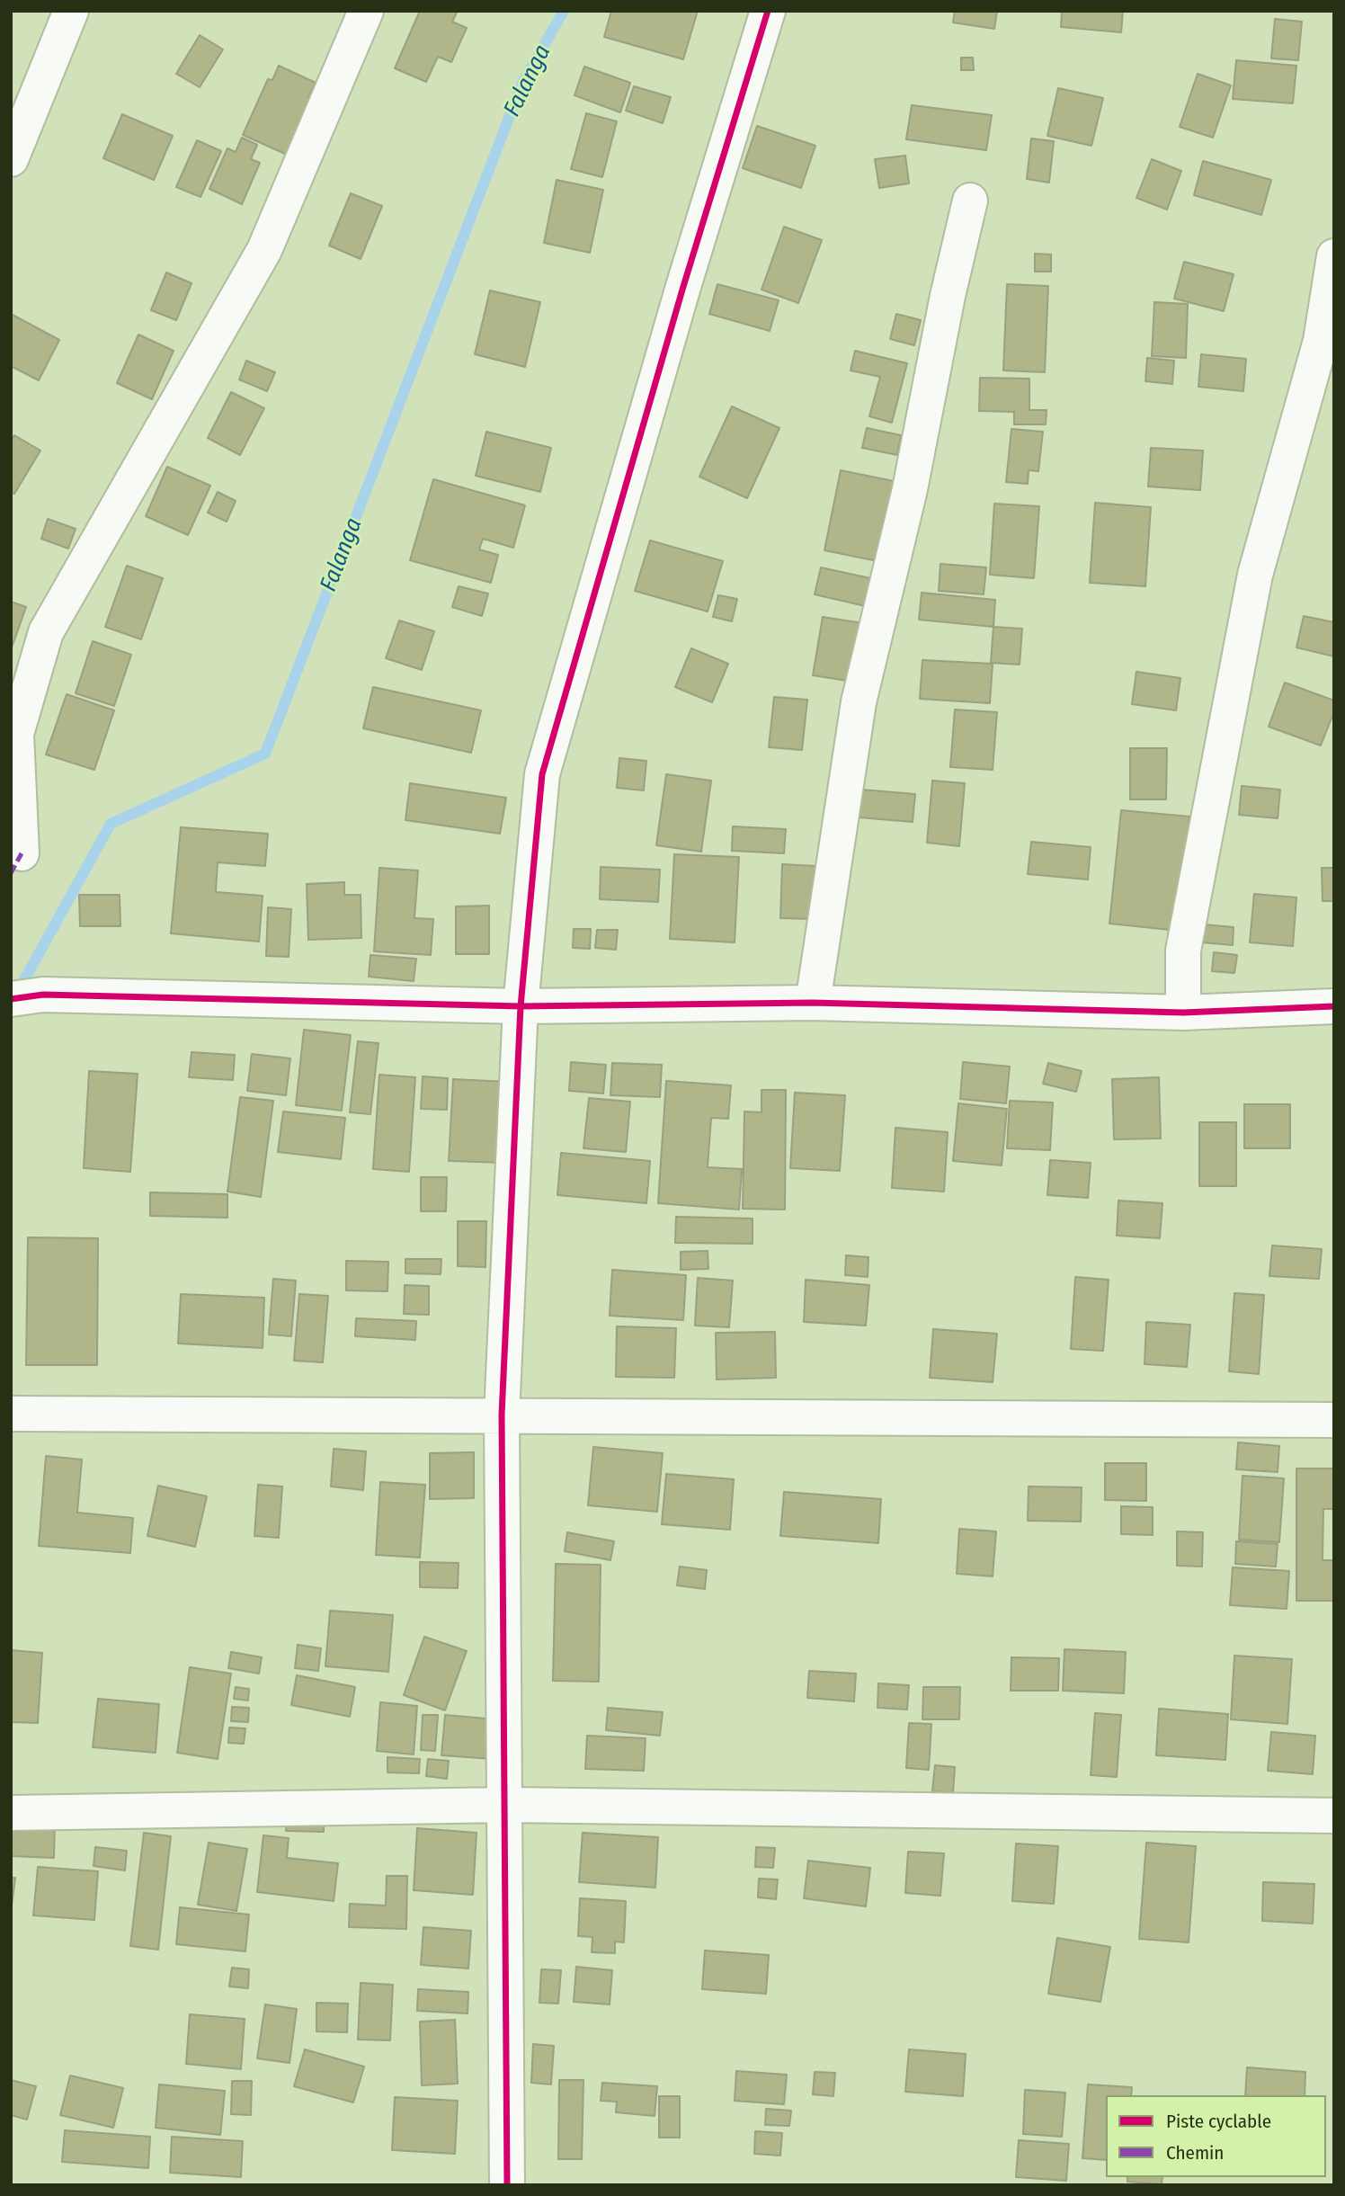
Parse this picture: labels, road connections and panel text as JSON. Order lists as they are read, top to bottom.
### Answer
{
  "water": ["Falanga"],
  "legend": ["Piste cyclable", "Chemin"]
}
